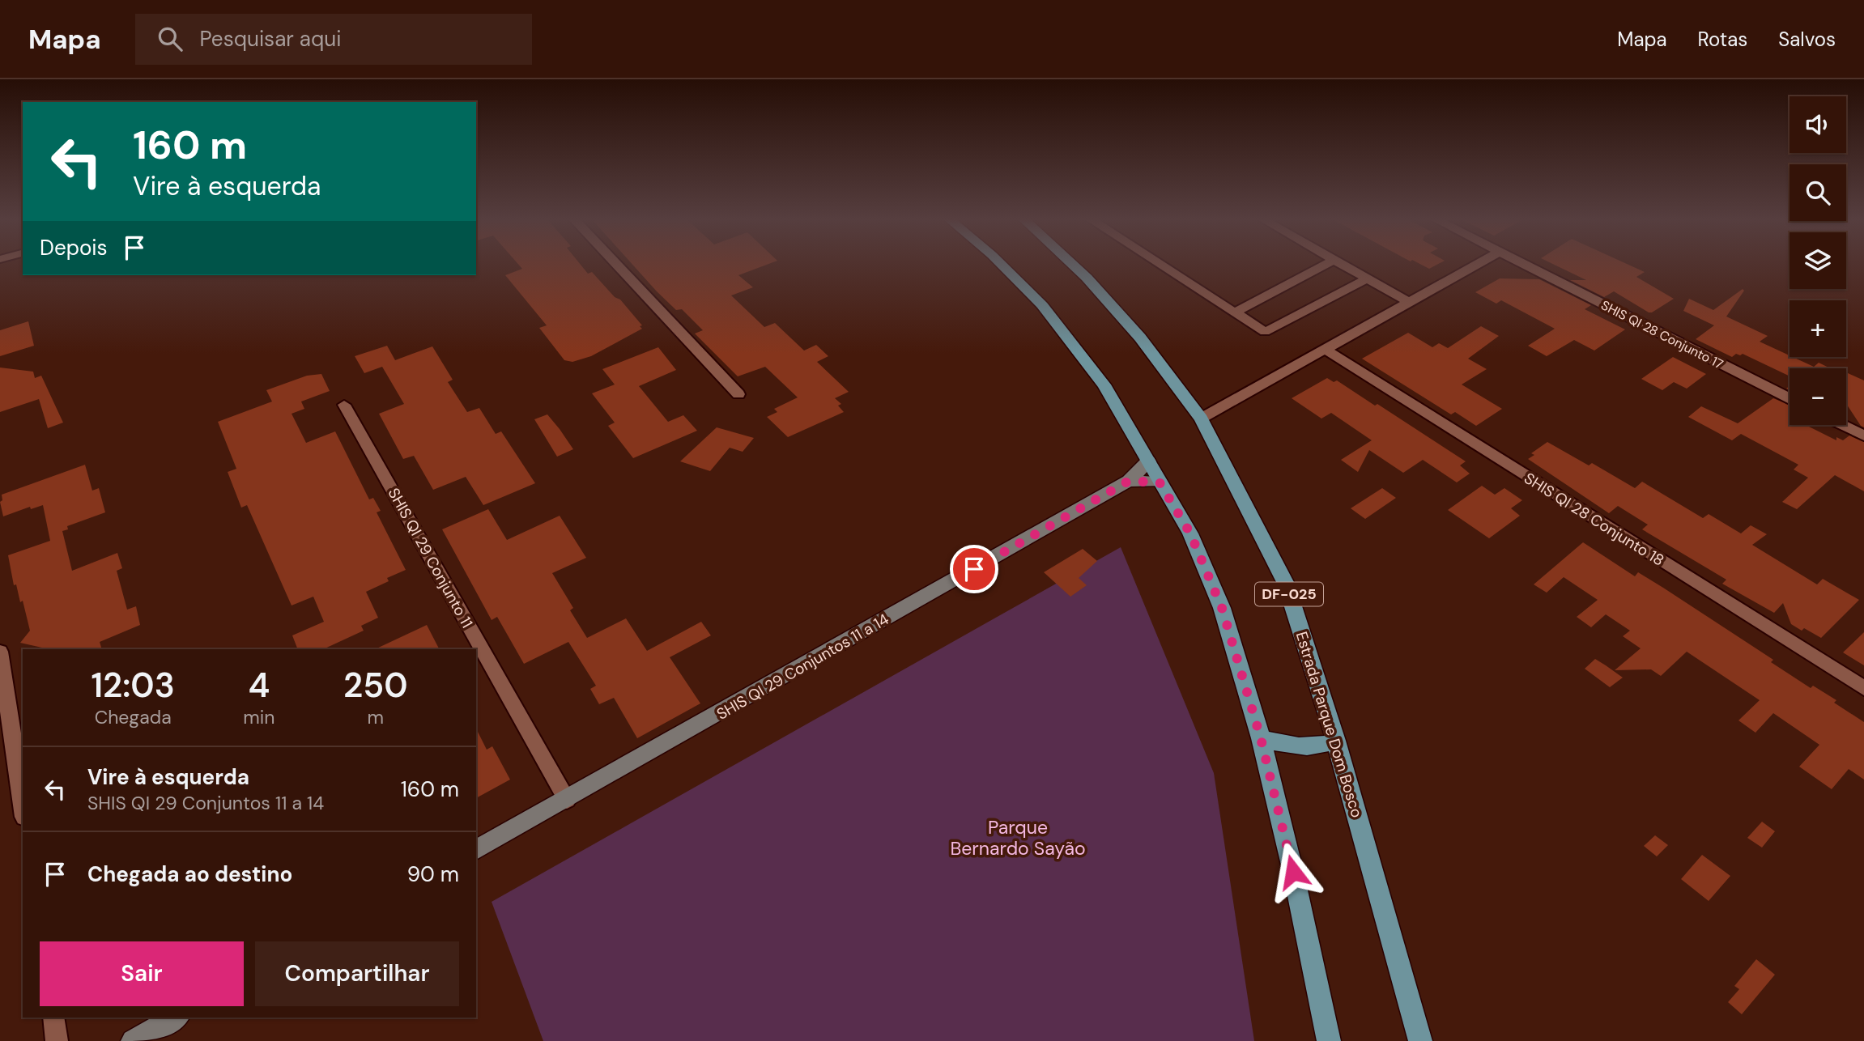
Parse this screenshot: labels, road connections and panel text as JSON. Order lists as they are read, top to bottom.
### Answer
{
  "streets": {
    "main road": ["DF-025", "Estrada Parque Dom Bosco"],
    "street": [
      "SHIS QI 28 Conjunto 17",
      "SHIS QI 28 Conjunto 18",
      "SHIS QI 29 Conjunto 11",
      "SHIS QI 29 Conjuntos 11 a 14"
    ]
  },
  "crossings": [
    ["SHIS QI 29 Conjunto 11", "SHIS QI 29 Conjuntos 11 a 14"]
  ],
  "parks": ["Parque Bernardo Sayão"],
  "page": {
    "header": "Mapa",
    "search": "Pesquisar aqui",
    "nav": ["Mapa", "Rotas", "Salvos"],
    "map_buttons": ["+", "−"],
    "turn": ["160 m", "Vire à esquerda"],
    "then": "Depois",
    "eta": [
      "12:03",
      "Chegada",
      "4",
      "min",
      "250",
      "m"
    ],
    "list": [
      {
        "name": "Vire à esquerda",
        "note": "SHIS QI 29 Conjuntos 11 a 14",
        "value": "160 m"
      },
      {
        "name": "Chegada ao destino",
        "value": "90 m"
      }
    ],
    "buttons": ["Sair", "Compartilhar"]
  }
}
